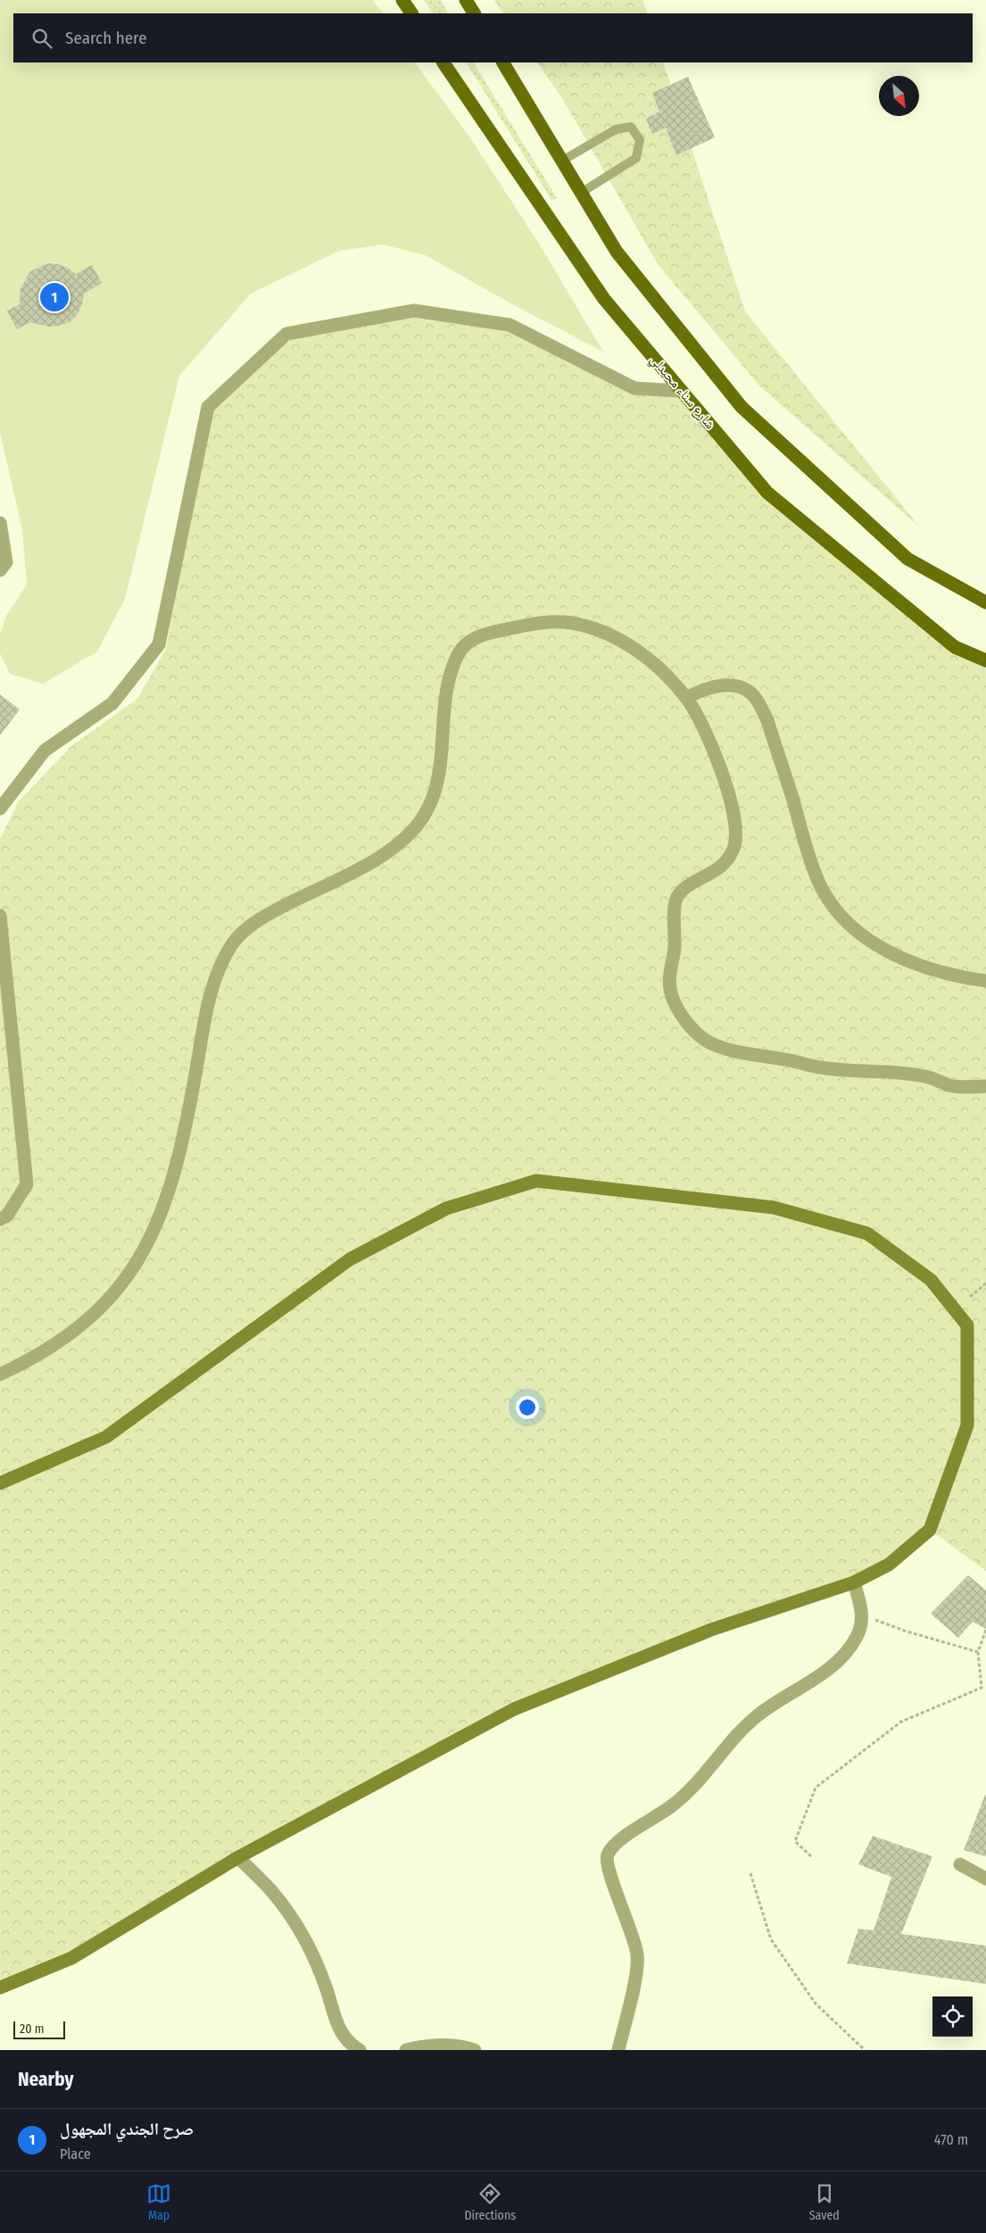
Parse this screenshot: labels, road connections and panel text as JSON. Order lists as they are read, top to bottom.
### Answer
{
  "streets": {
    "main road": ["شارع سناء محيدلي"]
  },
  "scale_bar": "20 m",
  "north": "bottom right",
  "page": {
    "search": "Search here",
    "pins": "1",
    "scale": "20 m",
    "heading": "Nearby",
    "list": [
      {
        "mark": "1",
        "name": "صرح الجندي المجهول",
        "note": "Place",
        "value": "470 m"
      }
    ],
    "nav": ["Map", "Directions", "Saved"]
  }
}
